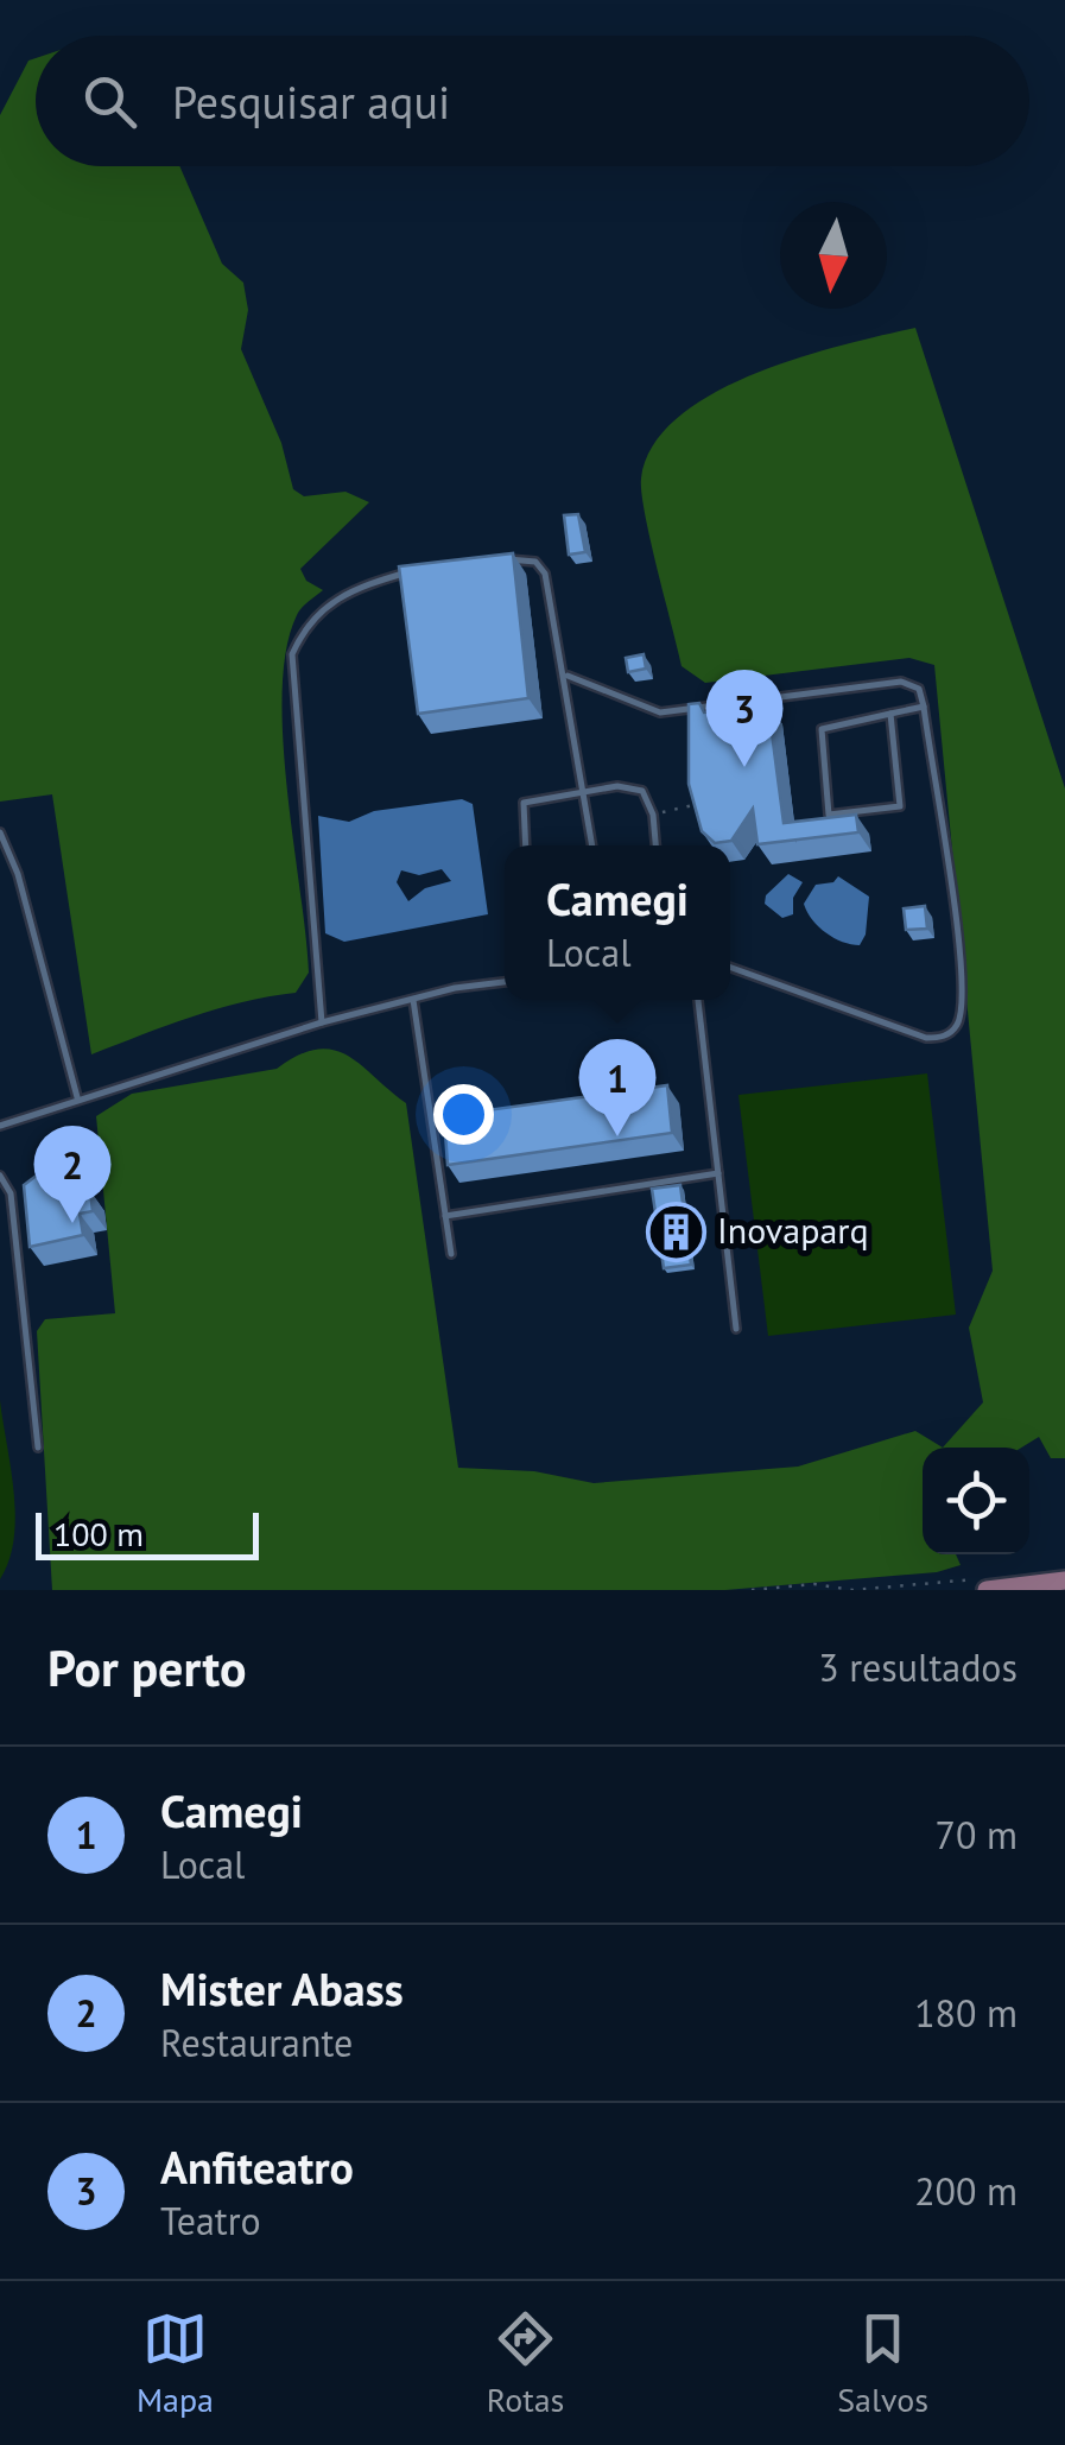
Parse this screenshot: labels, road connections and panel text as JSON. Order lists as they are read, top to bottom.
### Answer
{
  "places": {
    "building": ["Inovaparq"]
  },
  "scale_bar": "100 m",
  "north": "bottom",
  "page": {
    "search": "Pesquisar aqui",
    "pins": ["3", "1", "2"],
    "popup": ["Camegi", "Local"],
    "scale": "100 m",
    "heading": ["Por perto", "3 resultados"],
    "list": [
      {
        "mark": "1",
        "name": "Camegi",
        "note": "Local",
        "value": "70 m"
      },
      {
        "mark": "2",
        "name": "Mister Abass",
        "note": "Restaurante",
        "value": "180 m"
      },
      {
        "mark": "3",
        "name": "Anfiteatro",
        "note": "Teatro",
        "value": "200 m"
      }
    ],
    "nav": ["Mapa", "Rotas", "Salvos"]
  }
}
